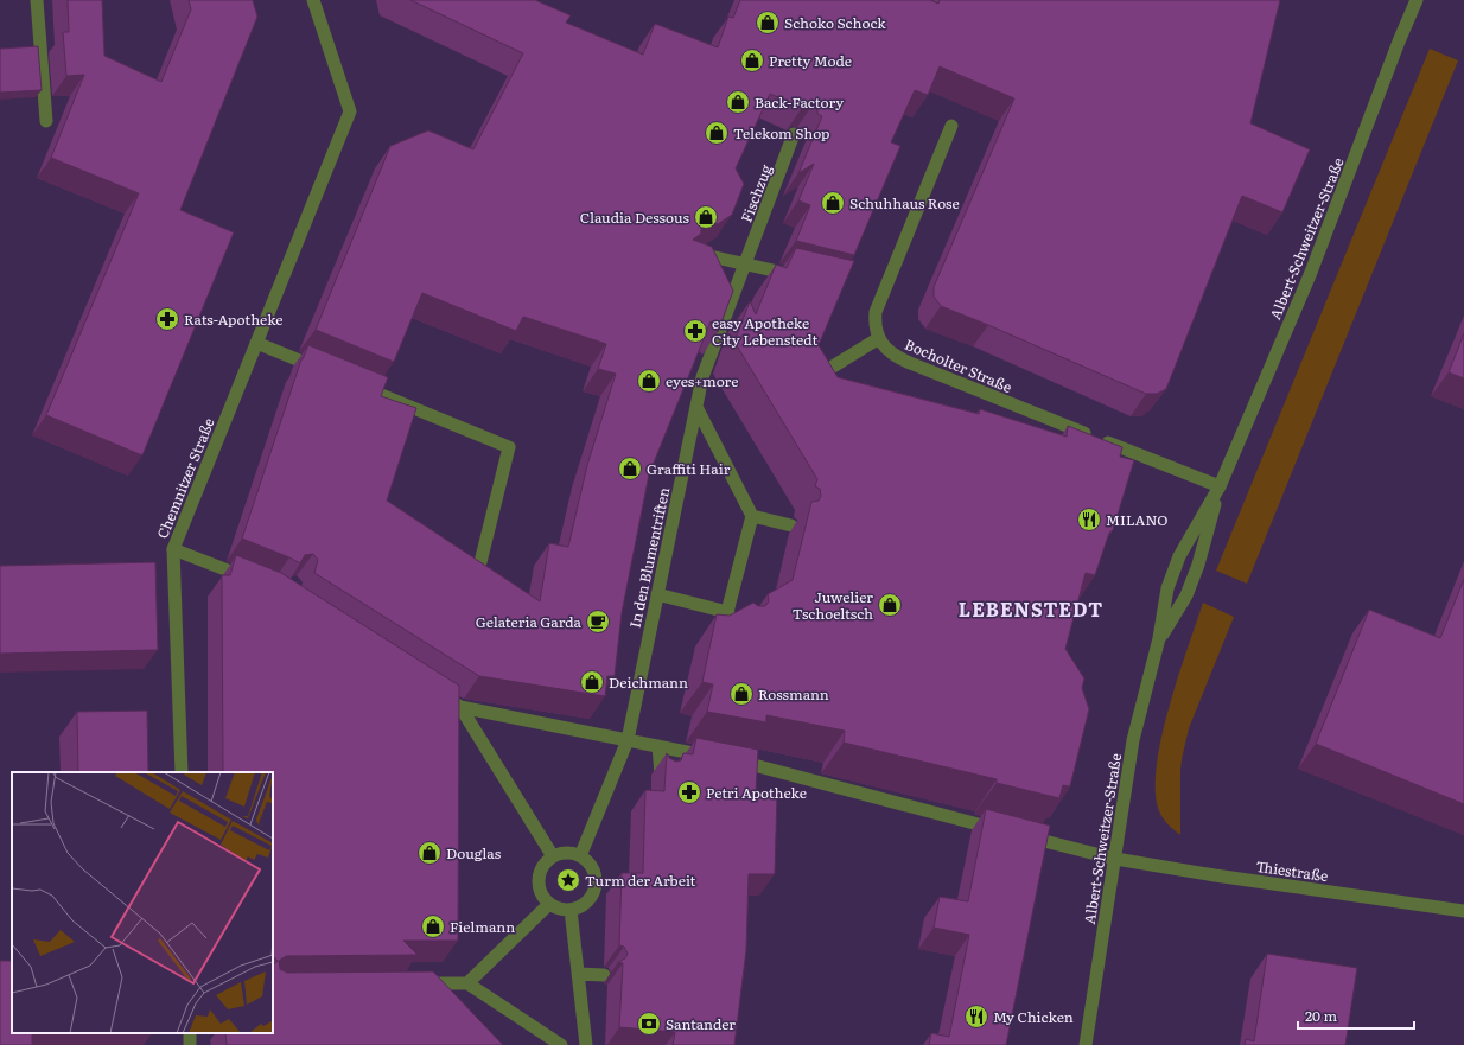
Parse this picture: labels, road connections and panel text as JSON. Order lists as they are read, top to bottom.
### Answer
{
  "streets": {
    "street": [
      "Fischzug",
      "Albert-Schweitzer-Straße",
      "Bocholter Straße",
      "Chemnitzer Straße",
      "In den Blumentriften",
      "Thiestraße"
    ]
  },
  "crossings": [
    ["Fischzug", "In den Blumentriften"],
    ["Albert-Schweitzer-Straße", "Bocholter Straße"],
    ["Albert-Schweitzer-Straße", "Thiestraße"]
  ],
  "districts": ["LEBENSTEDT"],
  "places": {
    "shop": [
      "Schoko Schock",
      "Pretty Mode",
      "Back-Factory",
      "Telekom Shop",
      "Schuhhaus Rose",
      "Claudia Dessous",
      "eyes+more",
      "Graffiti Hair",
      "Juwelier Tschoeltsch",
      "Deichmann",
      "Rossmann",
      "Douglas",
      "Fielmann"
    ],
    "pharmacy": ["Rats-Apotheke", "easy Apotheke City Lebenstedt", "Petri Apotheke"],
    "restaurant": ["MILANO", "My Chicken"],
    "cafe": ["Gelateria Garda"],
    "place": ["Turm der Arbeit"],
    "bank": ["Santander"]
  },
  "scale_bar": "20 m"
}
